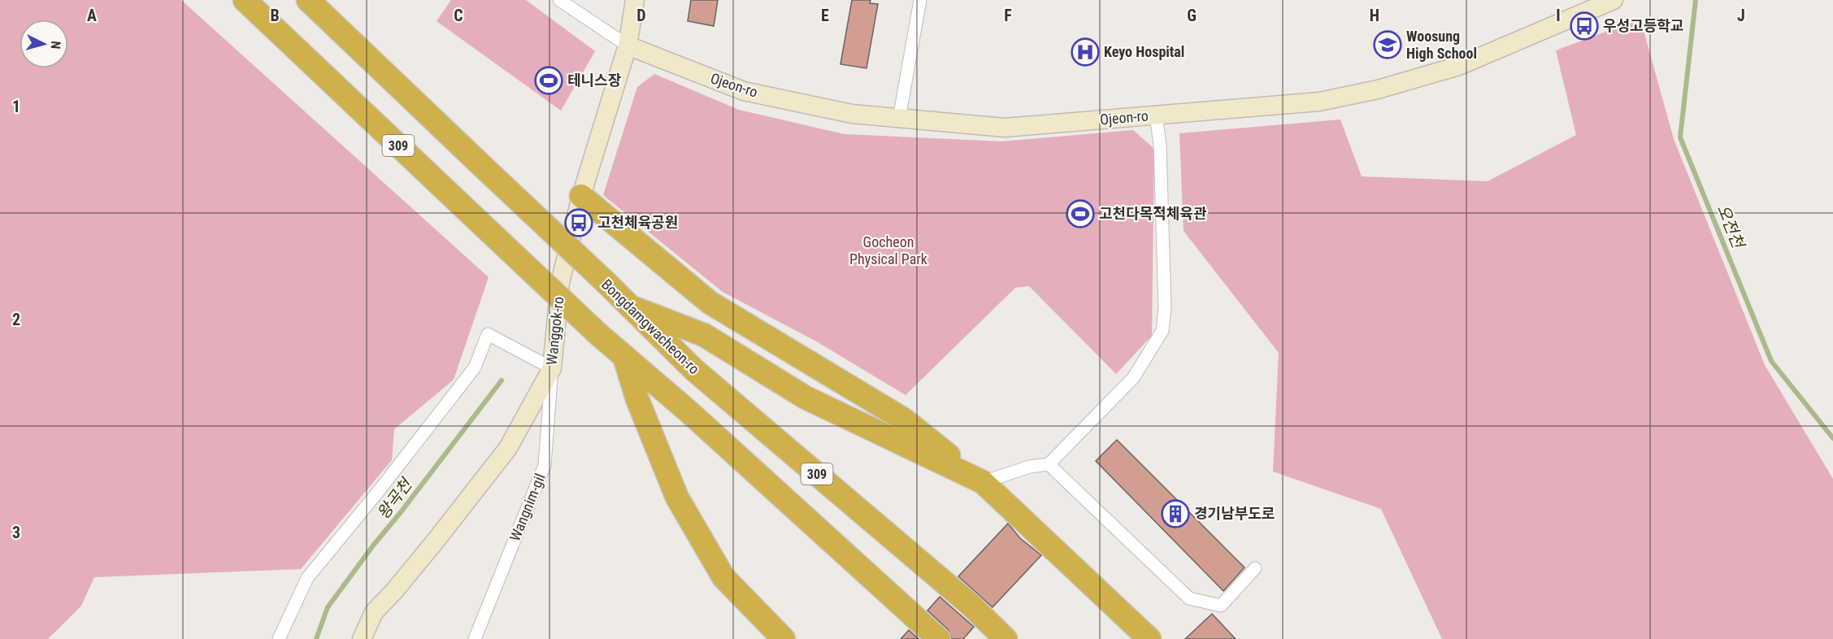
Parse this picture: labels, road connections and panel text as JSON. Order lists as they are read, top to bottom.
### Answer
{
  "streets": {
    "highway": ["309", "Bongdamgwacheon-ro"],
    "street": ["Ojeon-ro", "Wanggok-ro", "Wangnim-gil"]
  },
  "crossings": [
    ["Ojeon-ro", "Wanggok-ro"],
    ["Wanggok-ro", "Wangnim-gil"]
  ],
  "water": ["오전천", "왕곡천"],
  "parks": ["Gocheon Physical Park"],
  "places": {
    "bus stop": ["우성고등학교", "고천체육공원"],
    "school or university": ["Woosung High School"],
    "hospital": ["Keyo Hospital"],
    "sports": ["테니스장", "고천다목적체육관"],
    "building": ["경기남부도로"]
  },
  "north": "right",
  "grid": {
    "columns": [
      "A",
      "B",
      "C",
      "D",
      "E",
      "F",
      "G",
      "H",
      "I",
      "J"
    ],
    "rows": ["1", "2", "3"]
  }
}
